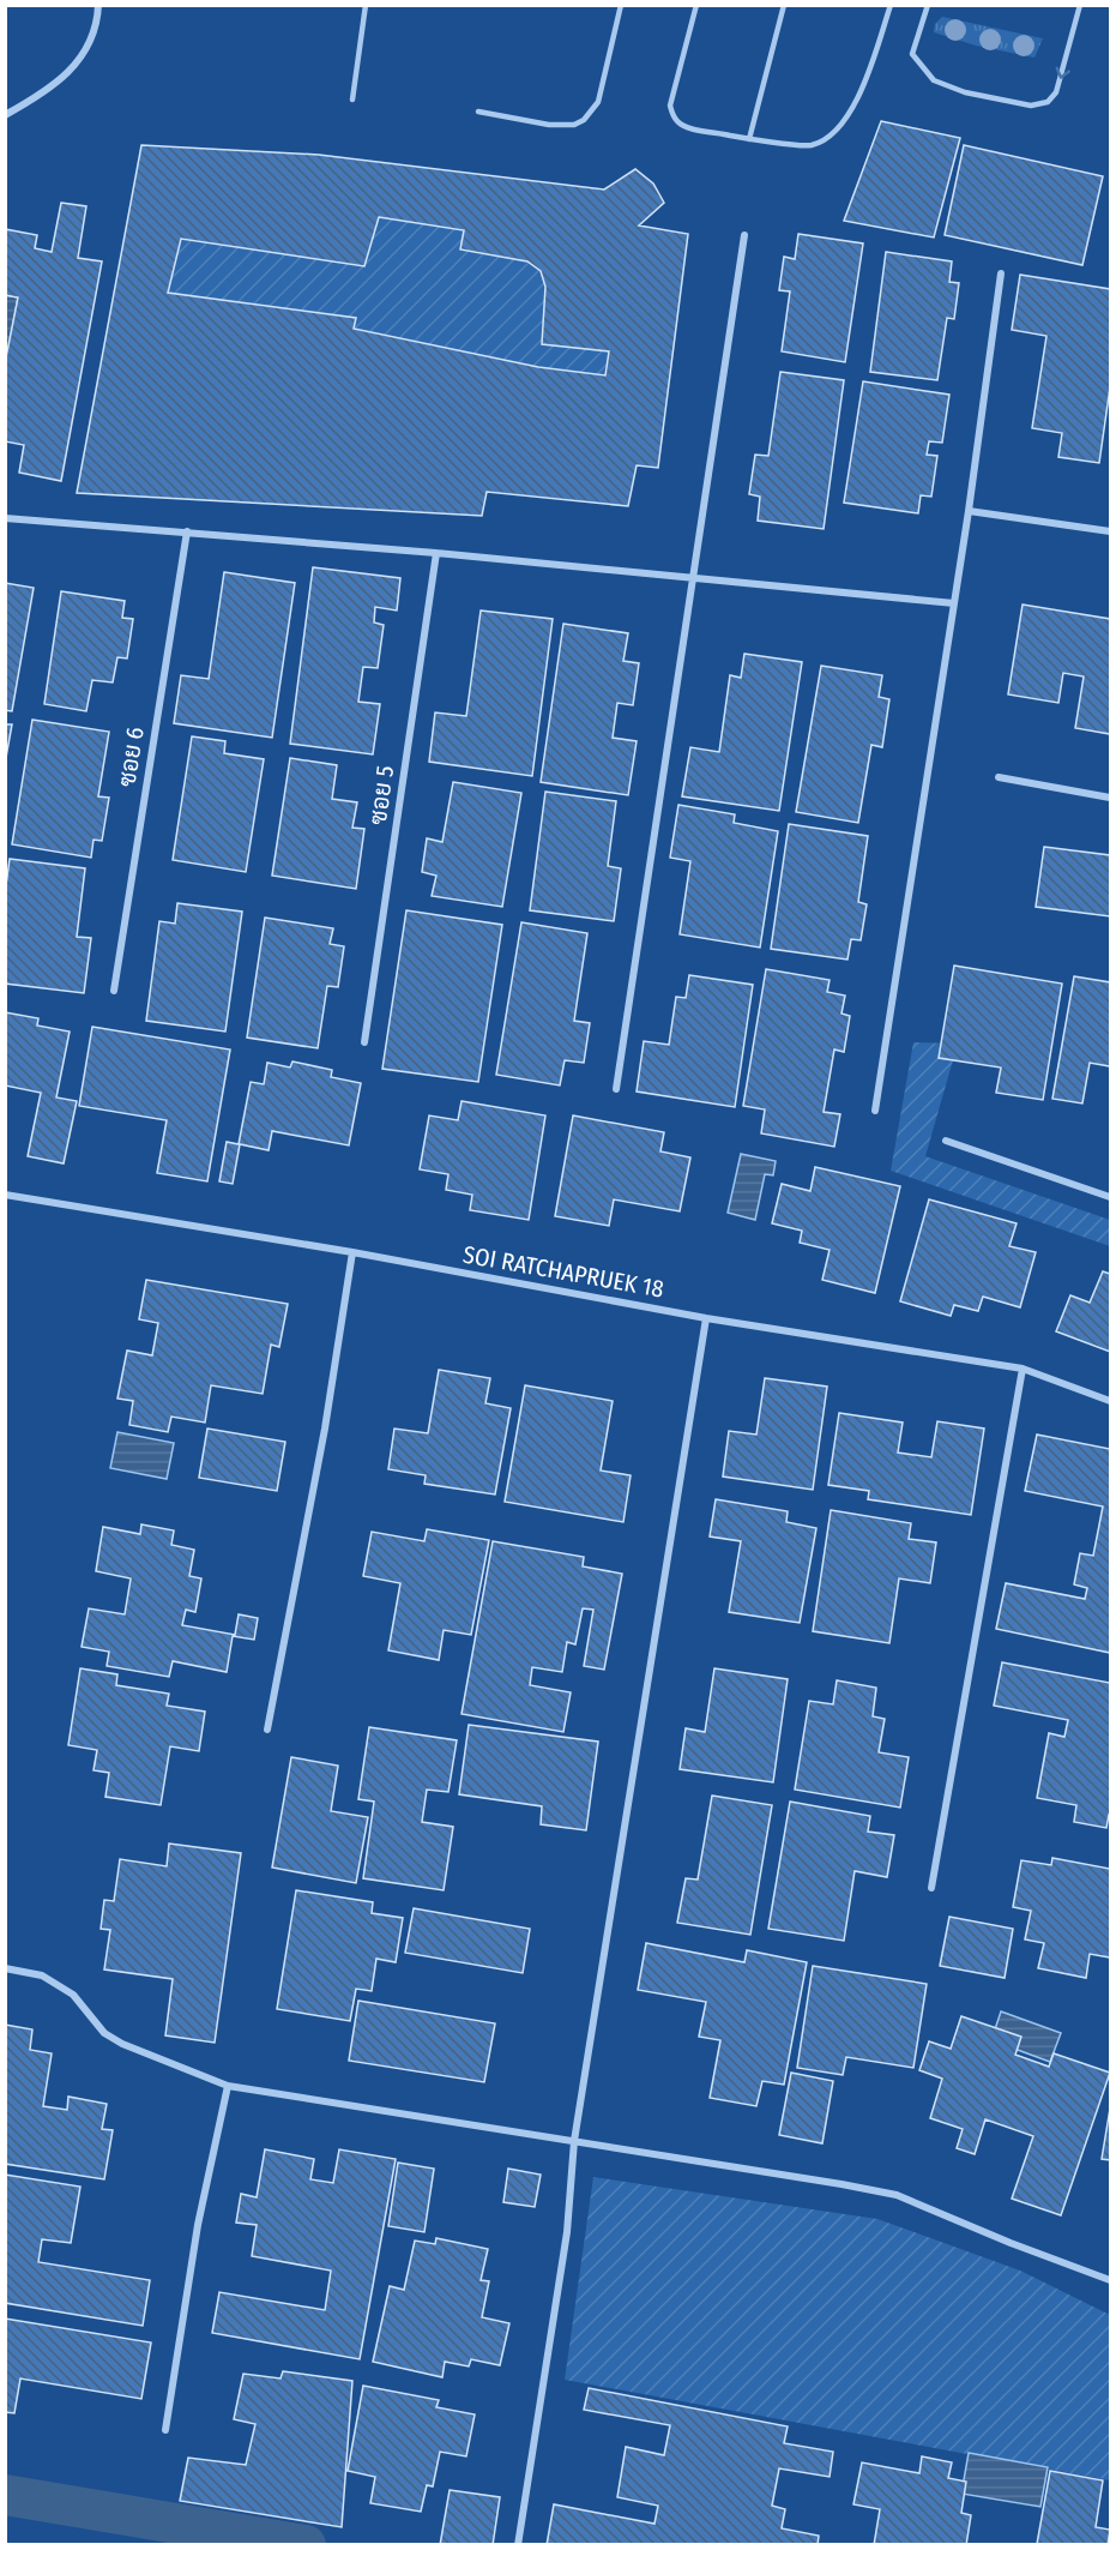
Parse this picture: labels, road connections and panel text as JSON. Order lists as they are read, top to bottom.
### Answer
{
  "streets": {
    "street": ["ซอย 6", "ซอย 5", "SOI RATCHAPRUEK 18"]
  }
}
